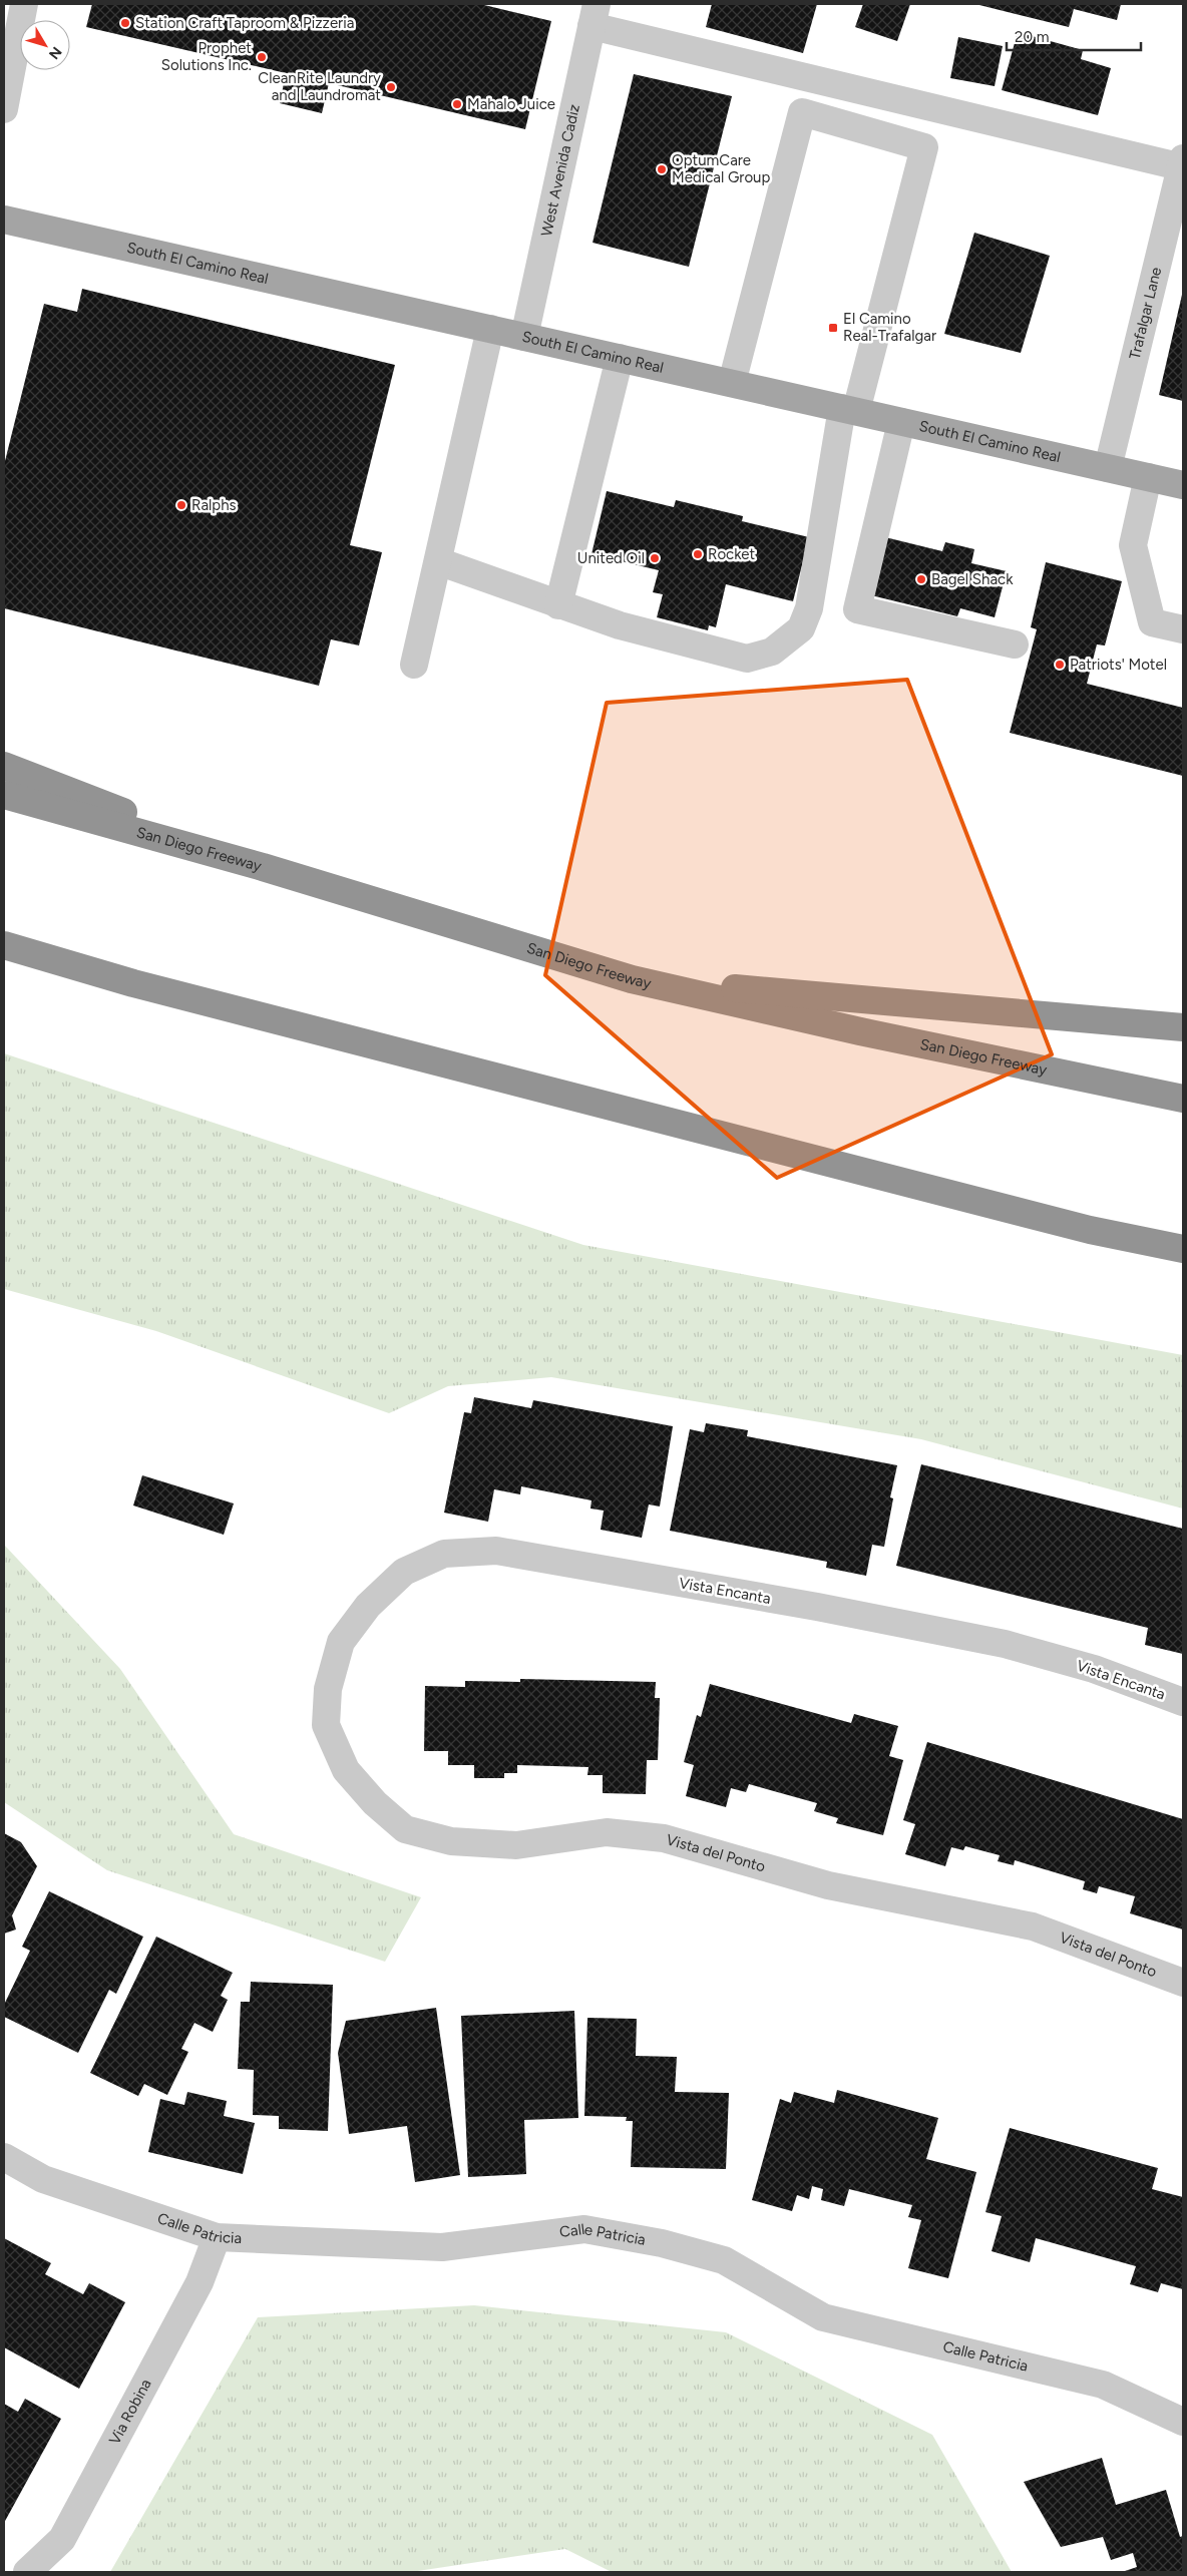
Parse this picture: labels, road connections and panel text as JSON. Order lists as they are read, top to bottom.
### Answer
{
  "streets": {
    "highway": ["San Diego Freeway"],
    "main road": ["South El Camino Real"],
    "street": [
      "West Avenida Cadiz",
      "Trafalgar Lane",
      "Vista Encanta",
      "Vista del Ponto",
      "Calle Patricia",
      "Via Robina"
    ]
  },
  "crossings": [
    ["West Avenida Cadiz", "South El Camino Real"],
    ["South El Camino Real", "Trafalgar Lane"],
    ["Vista Encanta", "Vista del Ponto"],
    ["Calle Patricia", "Via Robina"]
  ],
  "places": {
    "other": [
      "Station Craft Taproom & Pizzeria",
      "Prophet Solutions Inc.",
      "CleanRite Laundry and Laundromat",
      "Mahalo Juice",
      "OptumCare Medical Group",
      "Ralphs",
      "Rocket",
      "United Oil",
      "Bagel Shack",
      "Patriots' Motel"
    ],
    "transit": ["El Camino Real-Trafalgar"]
  },
  "scale_bar": "20 m",
  "north": "bottom right"
}
